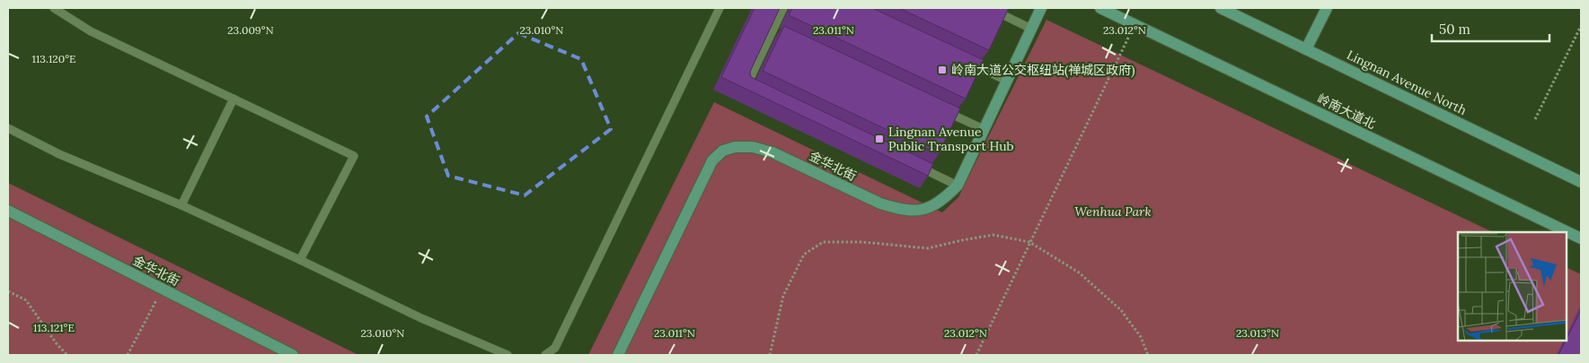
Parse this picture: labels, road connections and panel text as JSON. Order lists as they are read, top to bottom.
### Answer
{
  "streets": {
    "street": ["Lingnan Avenue North", "岭南大道北", "金华北街"]
  },
  "parks": ["Wenhua Park"],
  "places": {
    "transit": ["岭南大道公交枢纽站(禅城区政府)", "Lingnan Avenue Public Transport Hub"]
  },
  "scale_bar": "50 m",
  "coordinates": [
    "23.009°N",
    "23.010°N",
    "23.011°N",
    "23.012°N",
    "113.120°E",
    "113.121°E",
    "23.013°N"
  ]
}
